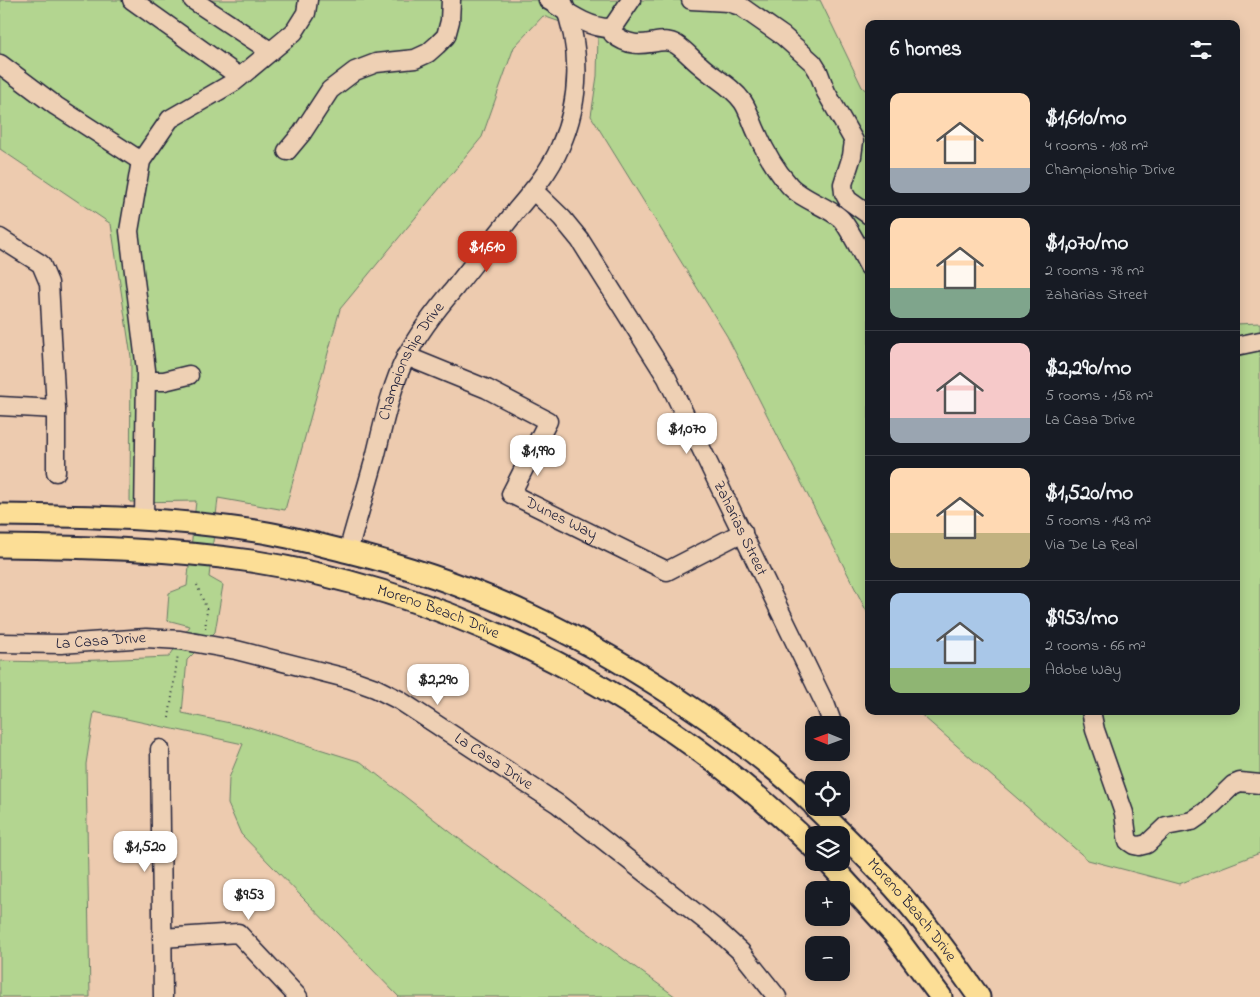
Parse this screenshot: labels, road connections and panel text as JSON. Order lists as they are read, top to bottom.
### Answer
{
  "streets": {
    "main road": ["Moreno Beach Drive"],
    "street": [
      "Championship Drive",
      "Dunes Way",
      "Zaharias Street",
      "La Casa Drive"
    ]
  },
  "crossings": [
    ["Championship Drive", "Dunes Way"],
    ["Championship Drive", "Zaharias Street"],
    ["Championship Drive", "Moreno Beach Drive"],
    ["Dunes Way", "Zaharias Street"]
  ],
  "north": "left",
  "page": {
    "heading": "6 homes",
    "list": [
      {
        "name": "$1,610/mo",
        "note": "4 rooms · 108 m² · Championship Drive"
      },
      {
        "name": "$1,070/mo",
        "note": "2 rooms · 78 m² · Zaharias Street"
      },
      {
        "name": "$2,290/mo",
        "note": "5 rooms · 158 m² · La Casa Drive"
      },
      {
        "name": "$1,520/mo",
        "note": "5 rooms · 143 m² · Via De La Real"
      },
      {
        "name": "$953/mo",
        "note": "2 rooms · 66 m² · Adobe Way"
      }
    ],
    "price": [
      "$1,610",
      "$1,070",
      "$1,990",
      "$2,290",
      "$1,520",
      "$953"
    ],
    "map_buttons": ["+", "−"]
  }
}
